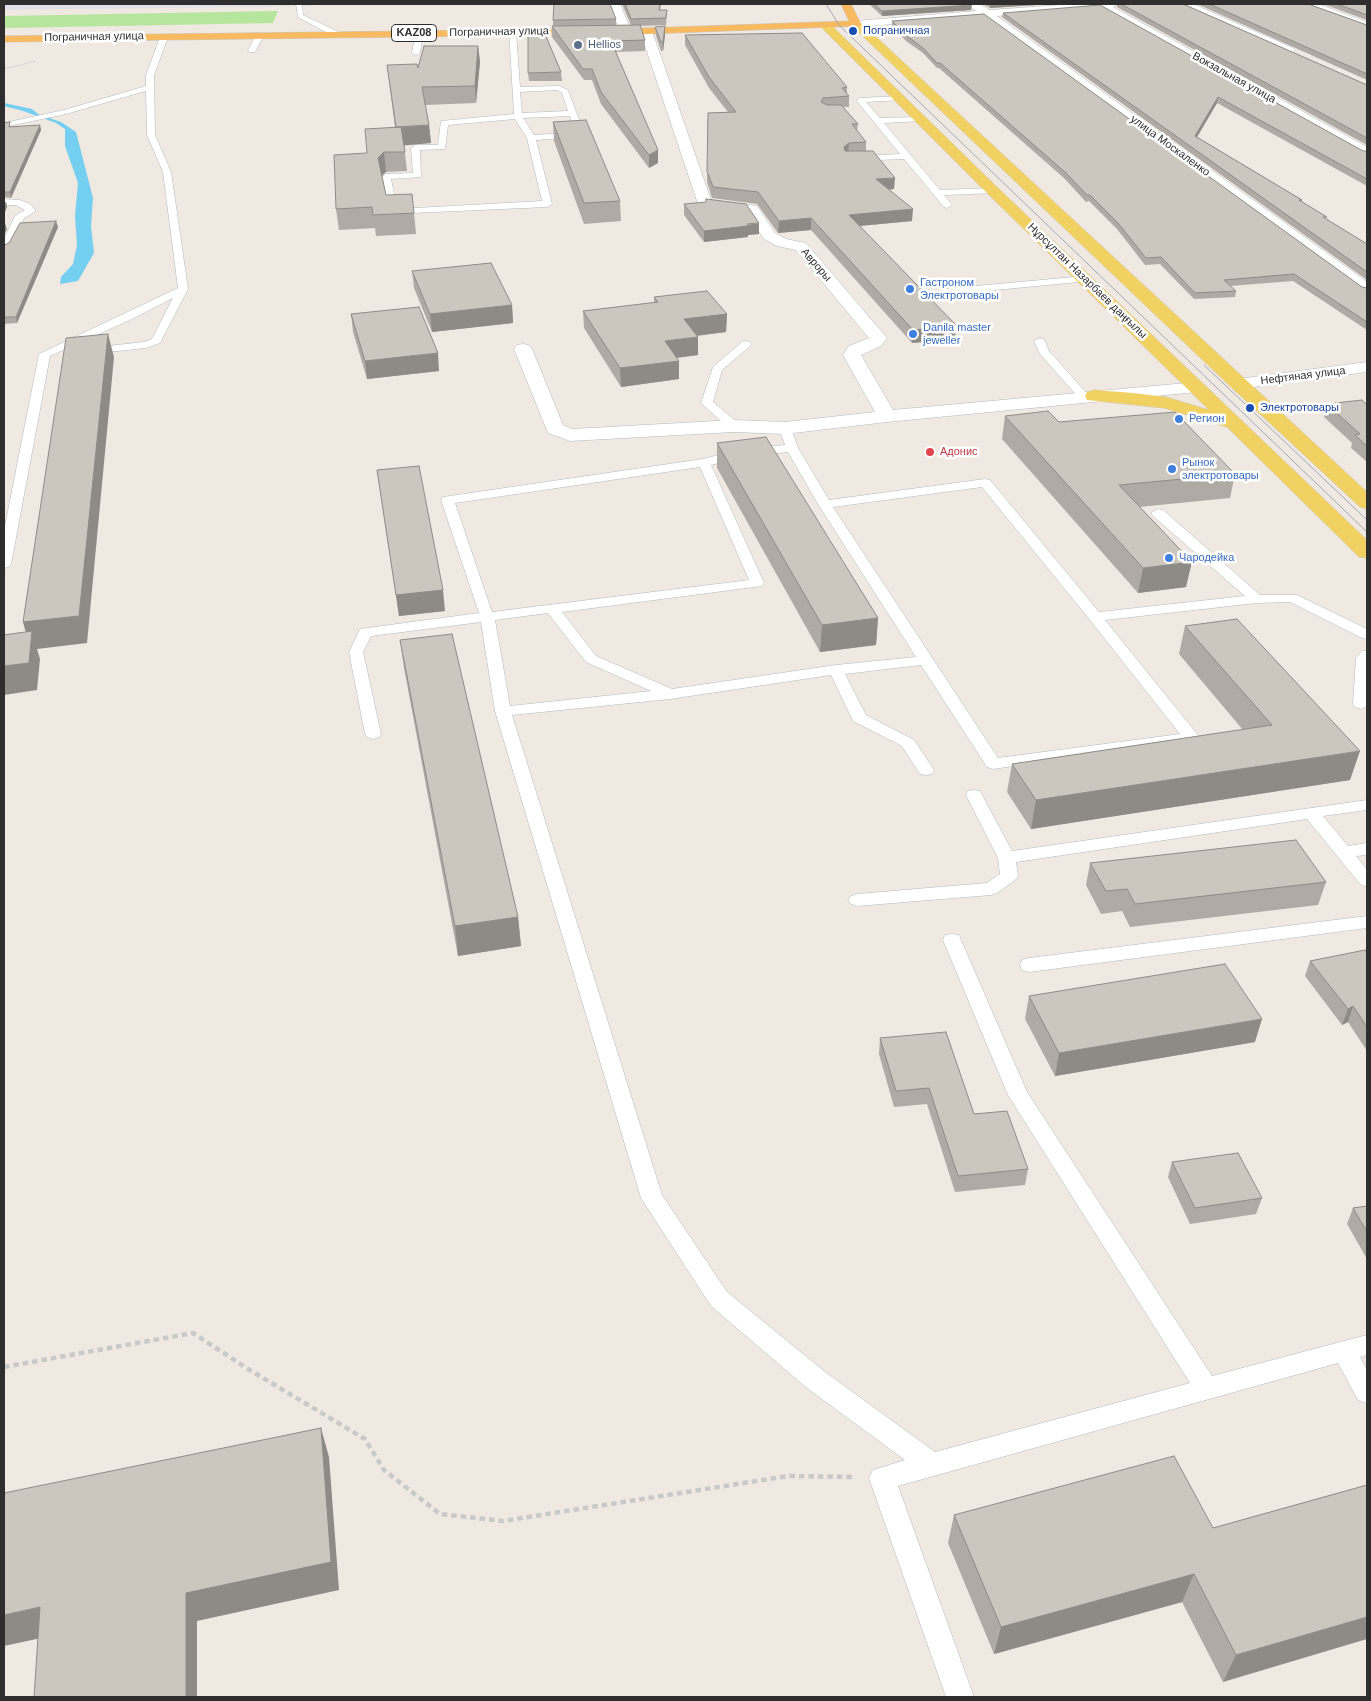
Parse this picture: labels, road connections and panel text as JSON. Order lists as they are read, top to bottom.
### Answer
{
  "streets": {
    "highway": ["Пограничная улица", "KAZ08"],
    "main road": ["Нұрсұлтан Назарбаев даңғылы"],
    "street": [
      "Вокзальная улица",
      "улица Москаленко",
      "Авроры",
      "Нефтяная улица"
    ]
  },
  "crossings": [
    ["Пограничная улица", "Вокзальная улица"],
    ["Пограничная улица", "улица Москаленко"],
    ["Пограничная улица", "Авроры"],
    ["Пограничная улица", "Нұрсұлтан Назарбаев даңғылы"]
  ],
  "places": [
    "Пограничная",
    "Hellios",
    "Гастроном Электротовары",
    "Danila master jeweller",
    "Электротовары",
    "Регион",
    "Адонис",
    "Рынок электротовары",
    "Чародейка"
  ]
}
